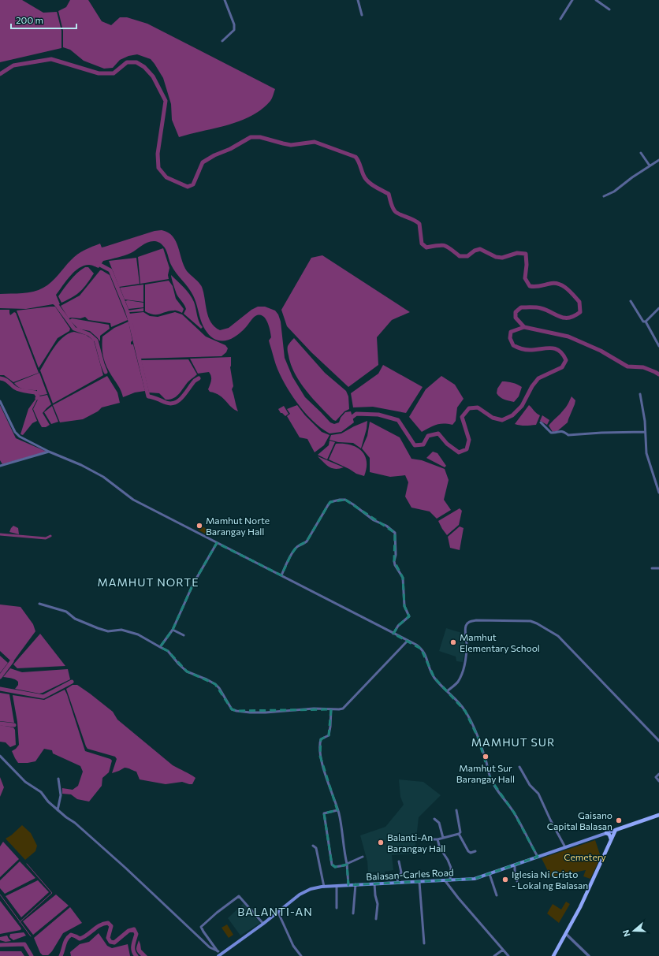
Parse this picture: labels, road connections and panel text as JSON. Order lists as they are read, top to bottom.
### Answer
{
  "streets": {
    "main road": ["Balasan-Carles Road"]
  },
  "districts": ["MAMHUT NORTE", "MAMHUT SUR", "BALANTI-AN"],
  "parks": ["Cemetery"],
  "places": [
    "Mamhut Norte Barangay Hall",
    "Mamhut Elementary School",
    "Mamhut Sur Barangay Hall",
    "Gaisano Capital Balasan",
    "Balanti-An Barangay Hall",
    "Iglesia Ni Cristo - Lokal ng Balasan"
  ],
  "scale_bar": "200 m",
  "north": "left"
}
